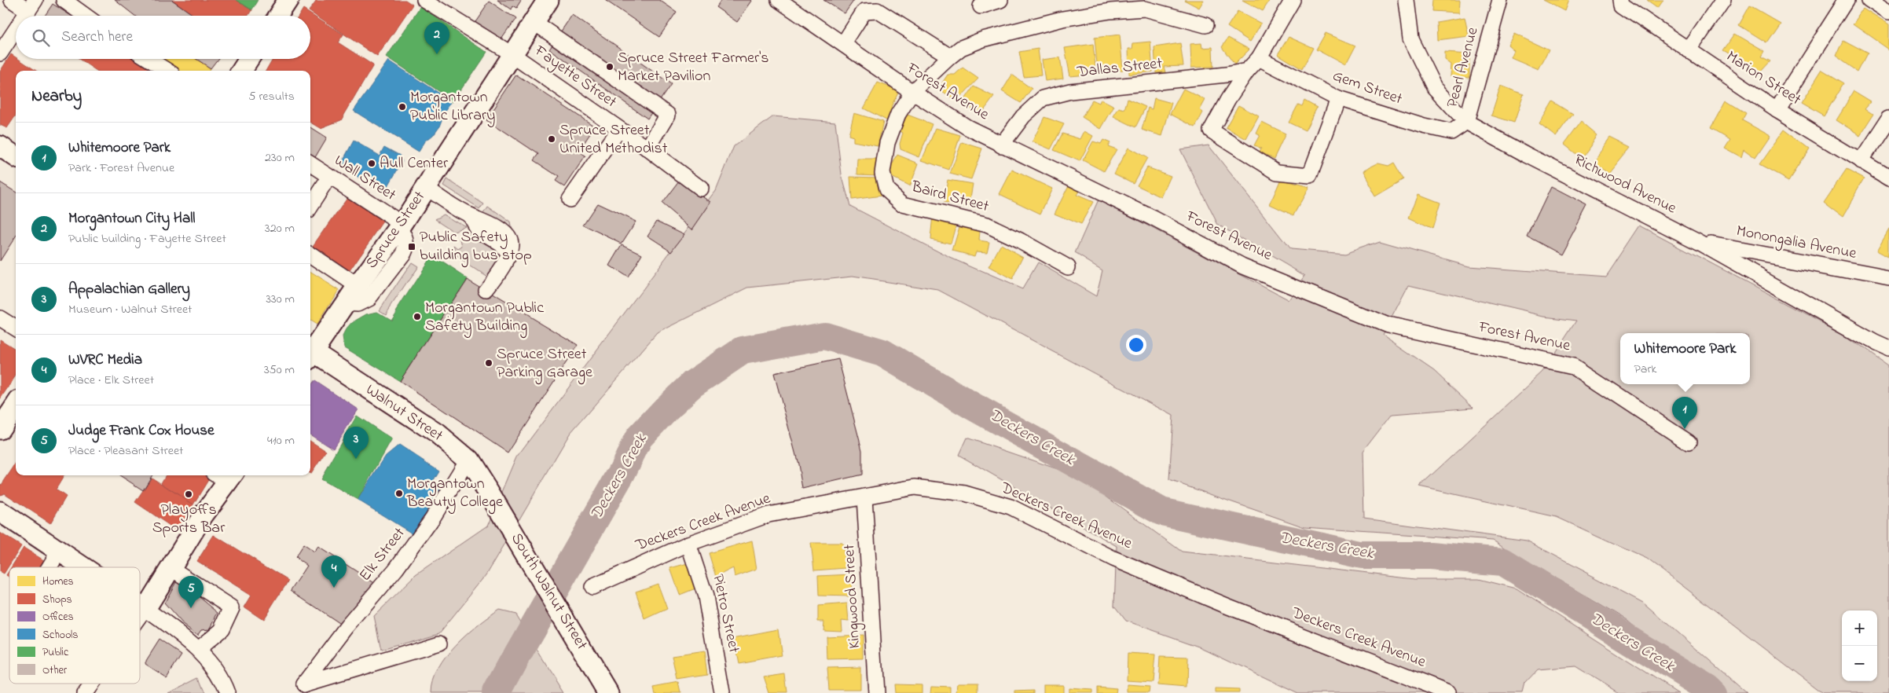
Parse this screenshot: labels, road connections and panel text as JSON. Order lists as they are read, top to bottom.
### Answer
{
  "streets": {
    "main road": ["Spruce Street", "Walnut Street", "South Walnut Street"],
    "street": [
      "Pearl Avenue",
      "Dallas Street",
      "Fayette Street",
      "Marion Street",
      "Gem Street",
      "Forest Avenue",
      "Wall Street",
      "Richwood Avenue",
      "Baird Street",
      "Monongalia Avenue",
      "Deckers Creek Avenue",
      "Elk Street",
      "Kingwood Street",
      "Pietro Street"
    ]
  },
  "crossings": [
    ["Pearl Avenue", "Gem Street"],
    ["Pearl Avenue", "Richwood Avenue"],
    ["Dallas Street", "Forest Avenue"],
    ["Fayette Street", "Spruce Street"],
    ["Gem Street", "Richwood Avenue"],
    ["Forest Avenue", "Baird Street"],
    ["Wall Street", "Spruce Street"],
    ["Richwood Avenue", "Monongalia Avenue"],
    ["Walnut Street", "Elk Street"],
    ["Walnut Street", "South Walnut Street"],
    ["Deckers Creek Avenue", "Kingwood Street"],
    ["Deckers Creek Avenue", "Pietro Street"]
  ],
  "water": ["Deckers Creek"],
  "places": {
    "other": [
      "Spruce Street Farmer's Market Pavilion",
      "Morgantown Public Library",
      "Spruce Street United Methodist",
      "Aull Center",
      "Morgantown Public Safety Building",
      "Spruce Street Parking Garage",
      "Morgantown Beauty College",
      "Playoffs Sports Bar"
    ],
    "transit": ["Public Safety building bus stop"]
  },
  "legend": [
    "Homes",
    "Shops",
    "Offices",
    "Schools",
    "Public",
    "Other"
  ],
  "page": {
    "search": "Search here",
    "pins": [
      "2",
      "1",
      "3",
      "4",
      "5"
    ],
    "heading": ["Nearby", "5 results"],
    "list": [
      {
        "mark": "1",
        "name": "Whitemoore Park",
        "note": "Park · Forest Avenue",
        "value": "230 m"
      },
      {
        "mark": "2",
        "name": "Morgantown City Hall",
        "note": "Public building · Fayette Street",
        "value": "320 m"
      },
      {
        "mark": "3",
        "name": "Appalachian Gallery",
        "note": "Museum · Walnut Street",
        "value": "330 m"
      },
      {
        "mark": "4",
        "name": "WVRC Media",
        "note": "Place · Elk Street",
        "value": "350 m"
      },
      {
        "mark": "5",
        "name": "Judge Frank Cox House",
        "note": "Place · Pleasant Street",
        "value": "410 m"
      }
    ],
    "popup": ["Whitemoore Park", "Park"],
    "map_buttons": ["+", "−"]
  }
}
